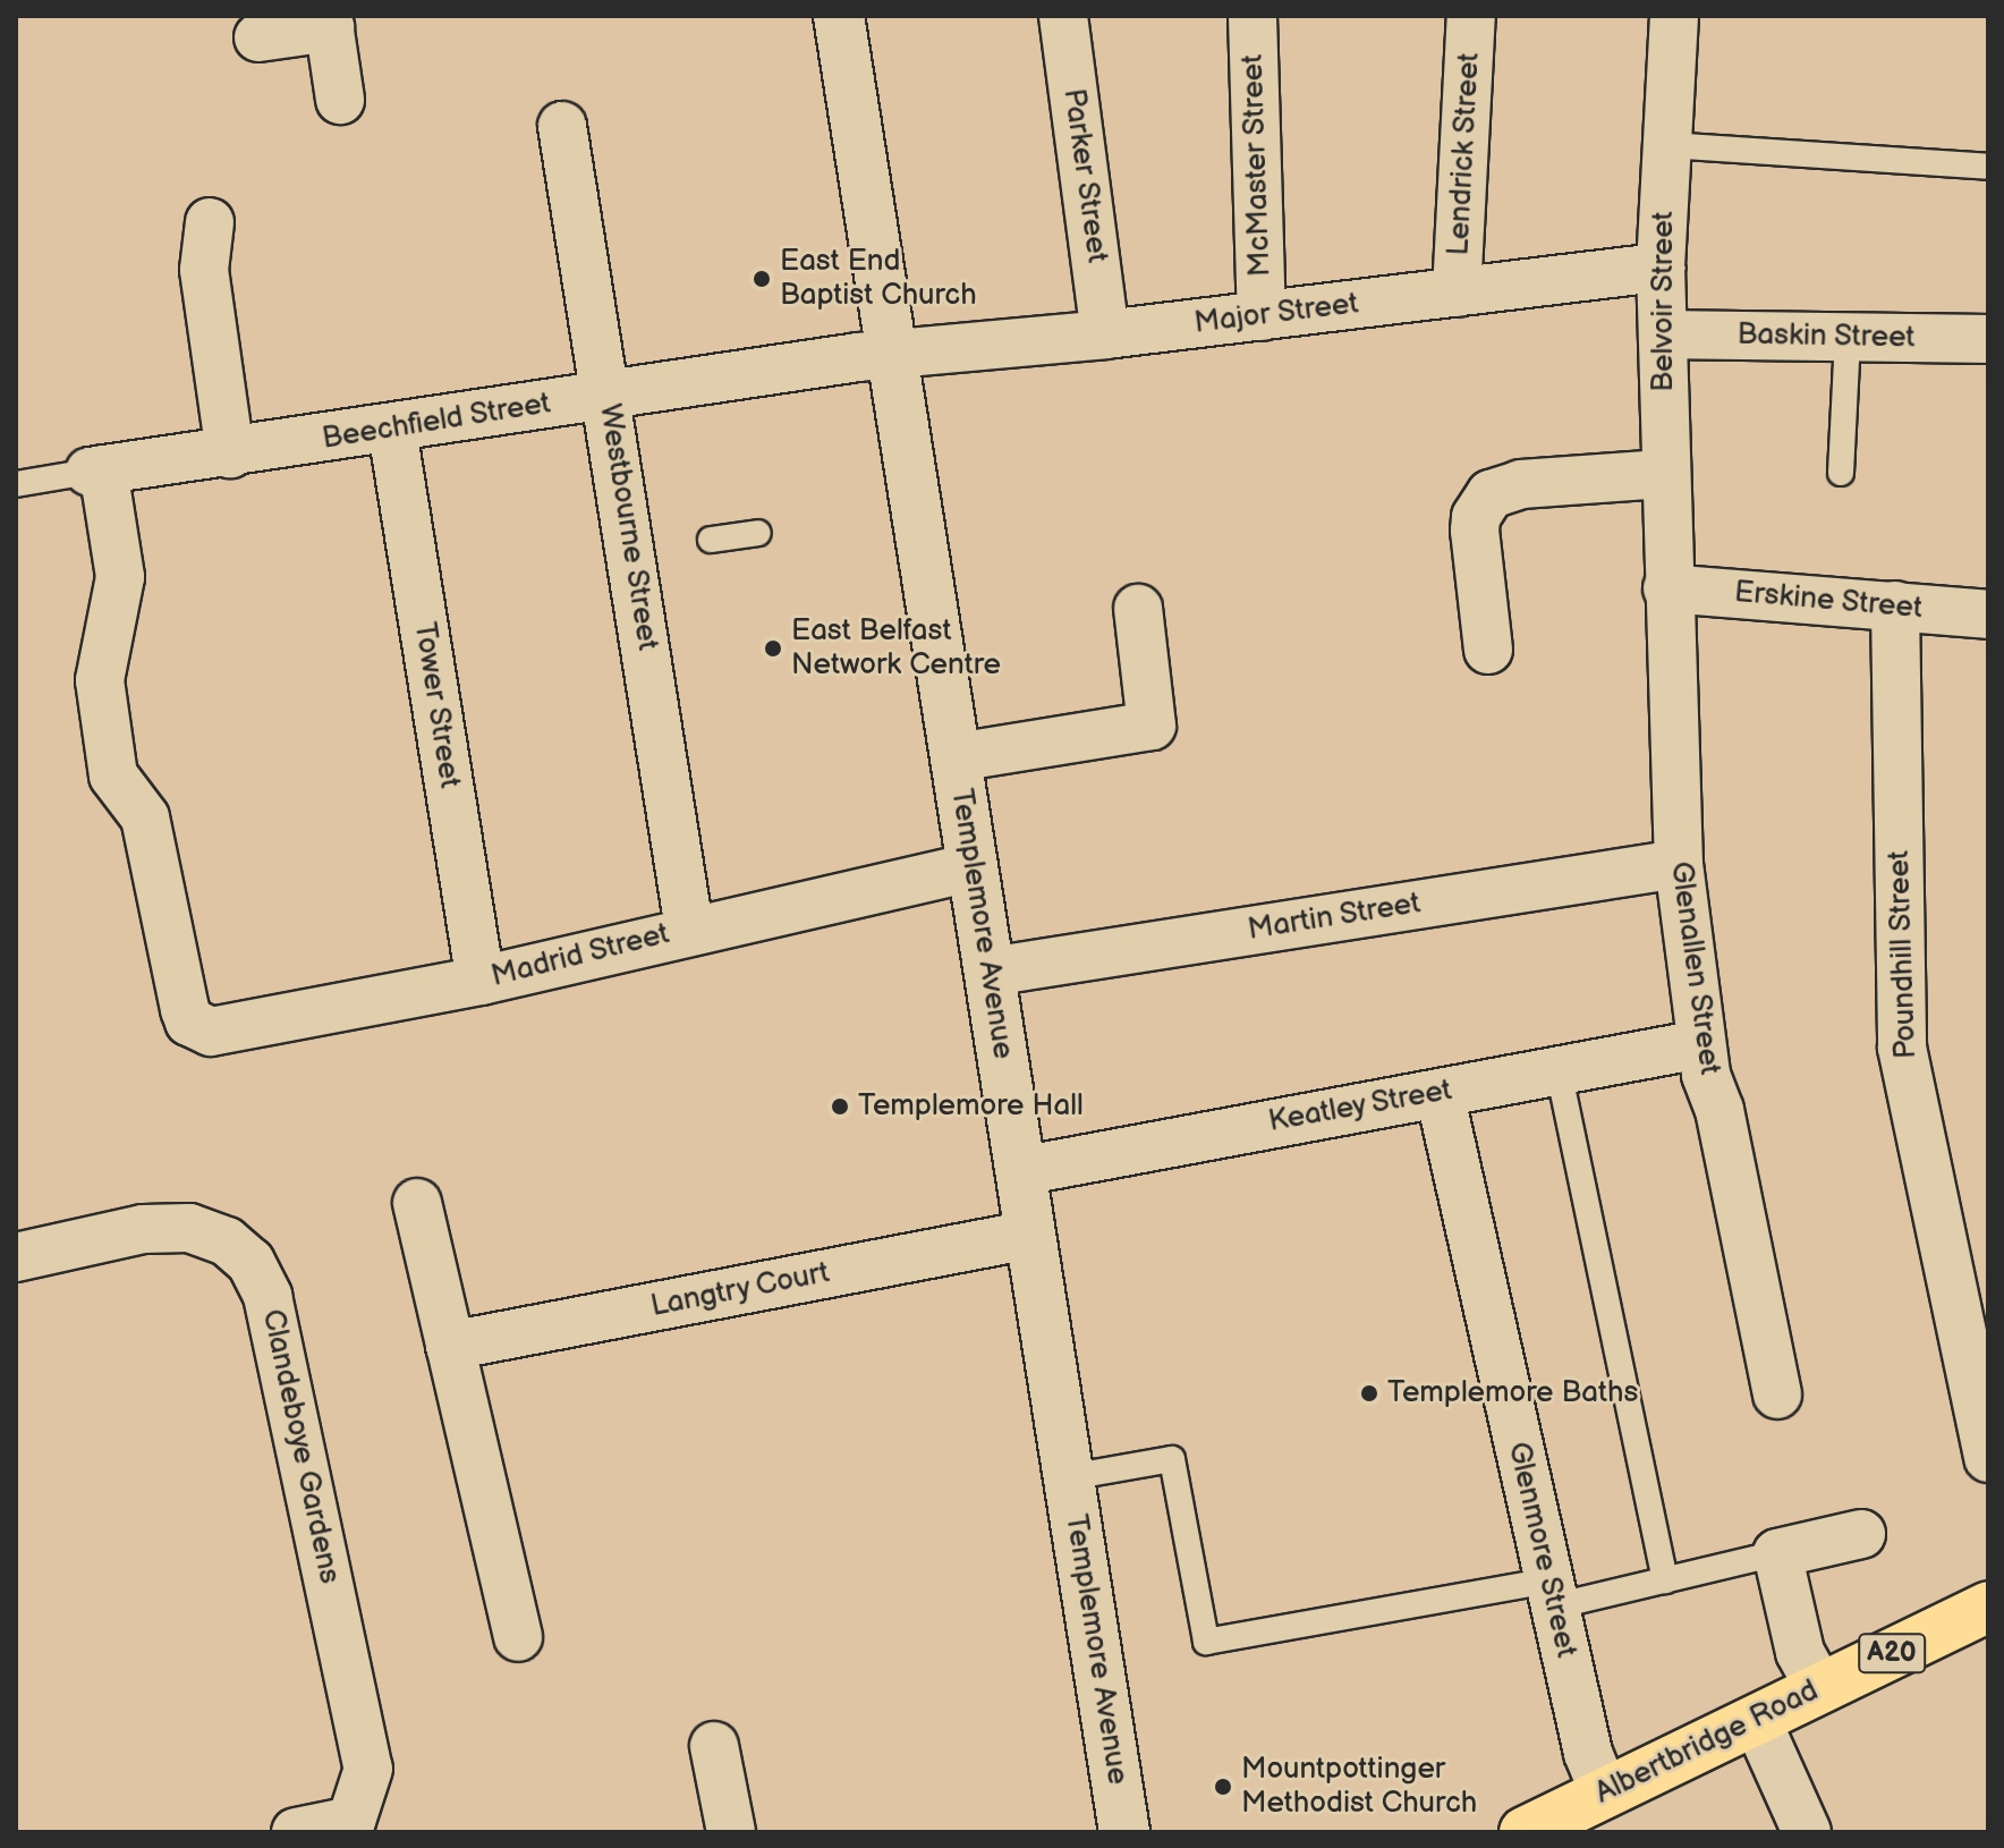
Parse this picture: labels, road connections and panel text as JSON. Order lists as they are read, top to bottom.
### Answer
{
  "streets": {
    "main road": ["A20", "Albertbridge Road"],
    "street": [
      "Lendrick Street",
      "McMaster Street",
      "Parker Street",
      "Belvoir Street",
      "Major Street",
      "Baskin Street",
      "Beechfield Street",
      "Westbourne Street",
      "Erskine Street",
      "Tower Street",
      "Martin Street",
      "Templemore Avenue",
      "Poundhill Street",
      "Madrid Street",
      "Glenallen Street",
      "Keatley Street",
      "Langtry Court",
      "Clandeboye Gardens",
      "Glenmore Street"
    ]
  },
  "crossings": [
    ["Lendrick Street", "Major Street"],
    ["McMaster Street", "Major Street"],
    ["Parker Street", "Major Street"],
    ["Belvoir Street", "Major Street"],
    ["Belvoir Street", "Baskin Street"],
    ["Belvoir Street", "Erskine Street"],
    ["Belvoir Street", "Glenallen Street"],
    ["Major Street", "Beechfield Street"],
    ["Major Street", "Templemore Avenue"],
    ["Beechfield Street", "Westbourne Street"],
    ["Beechfield Street", "Tower Street"],
    ["Beechfield Street", "Templemore Avenue"],
    ["Beechfield Street", "Madrid Street"],
    ["Westbourne Street", "Madrid Street"],
    ["Erskine Street", "Poundhill Street"],
    ["Erskine Street", "Glenallen Street"],
    ["Tower Street", "Madrid Street"],
    ["Martin Street", "Templemore Avenue"],
    ["Martin Street", "Glenallen Street"],
    ["Templemore Avenue", "Madrid Street"],
    ["Templemore Avenue", "Keatley Street"],
    ["Templemore Avenue", "Langtry Court"],
    ["Glenallen Street", "Keatley Street"],
    ["Keatley Street", "Glenmore Street"],
    ["Glenmore Street", "Albertbridge Road"]
  ],
  "places": [
    "East End Baptist Church",
    "East Belfast Network Centre",
    "Templemore Hall",
    "Templemore Baths",
    "Mountpottinger Methodist Church"
  ]
}
